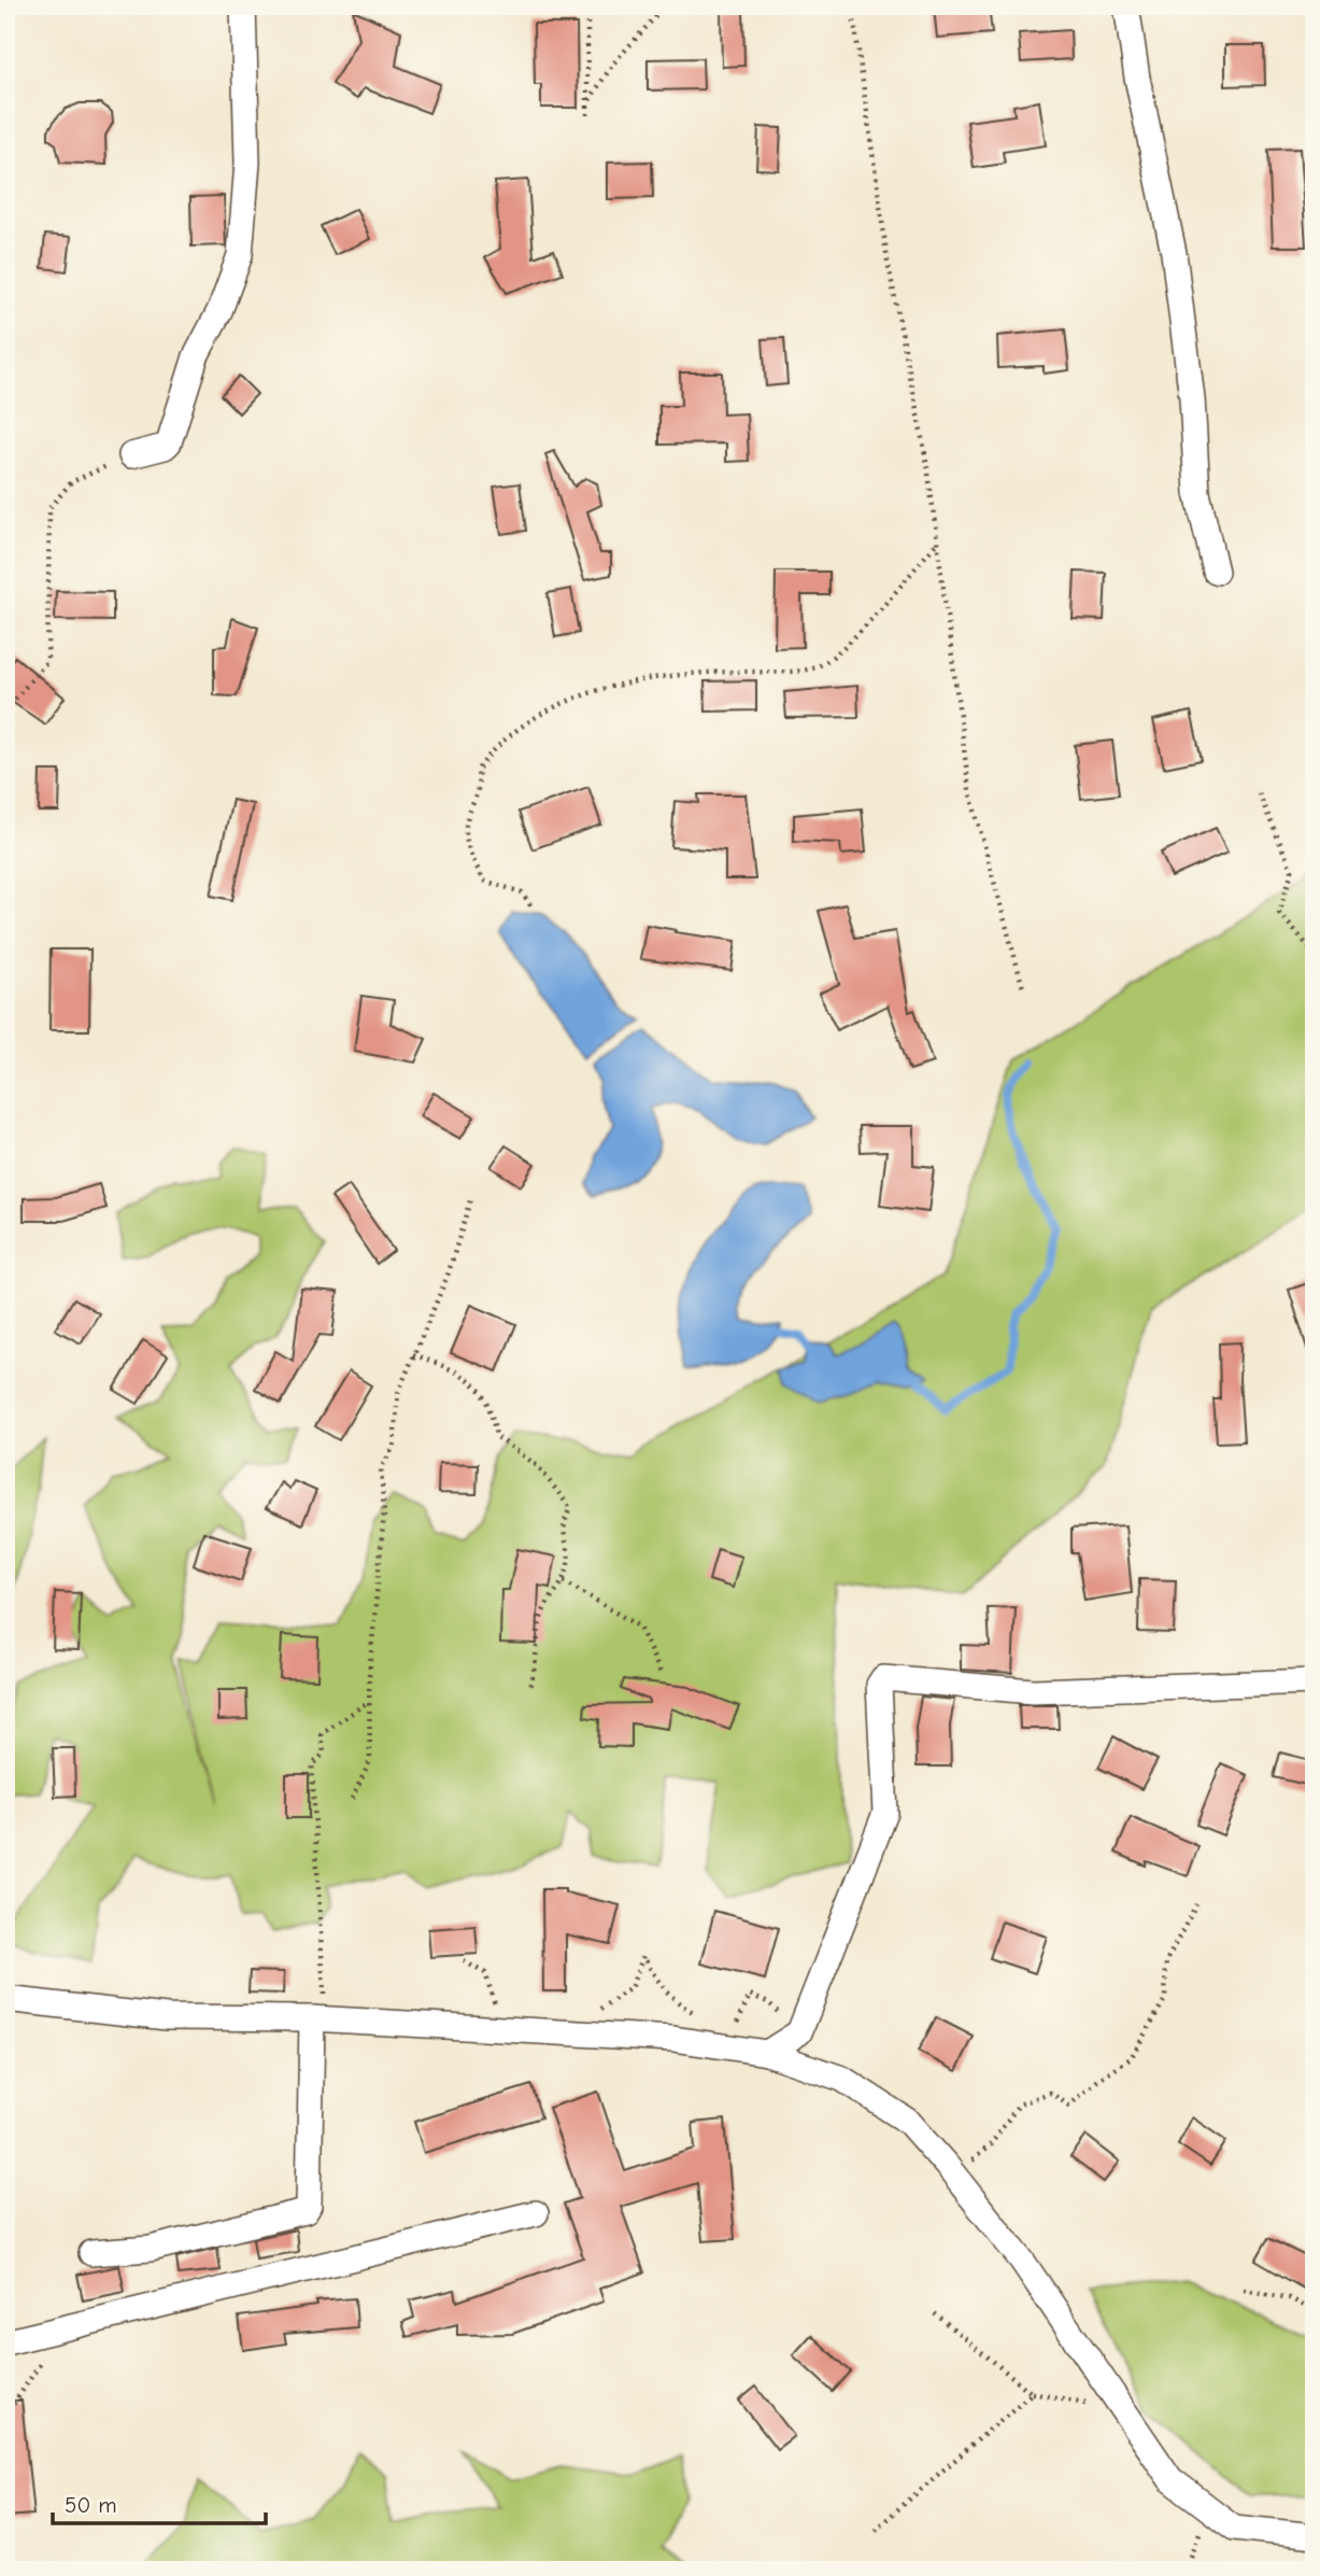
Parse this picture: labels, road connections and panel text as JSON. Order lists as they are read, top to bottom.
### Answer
{
  "scale_bar": "50 m"
}
